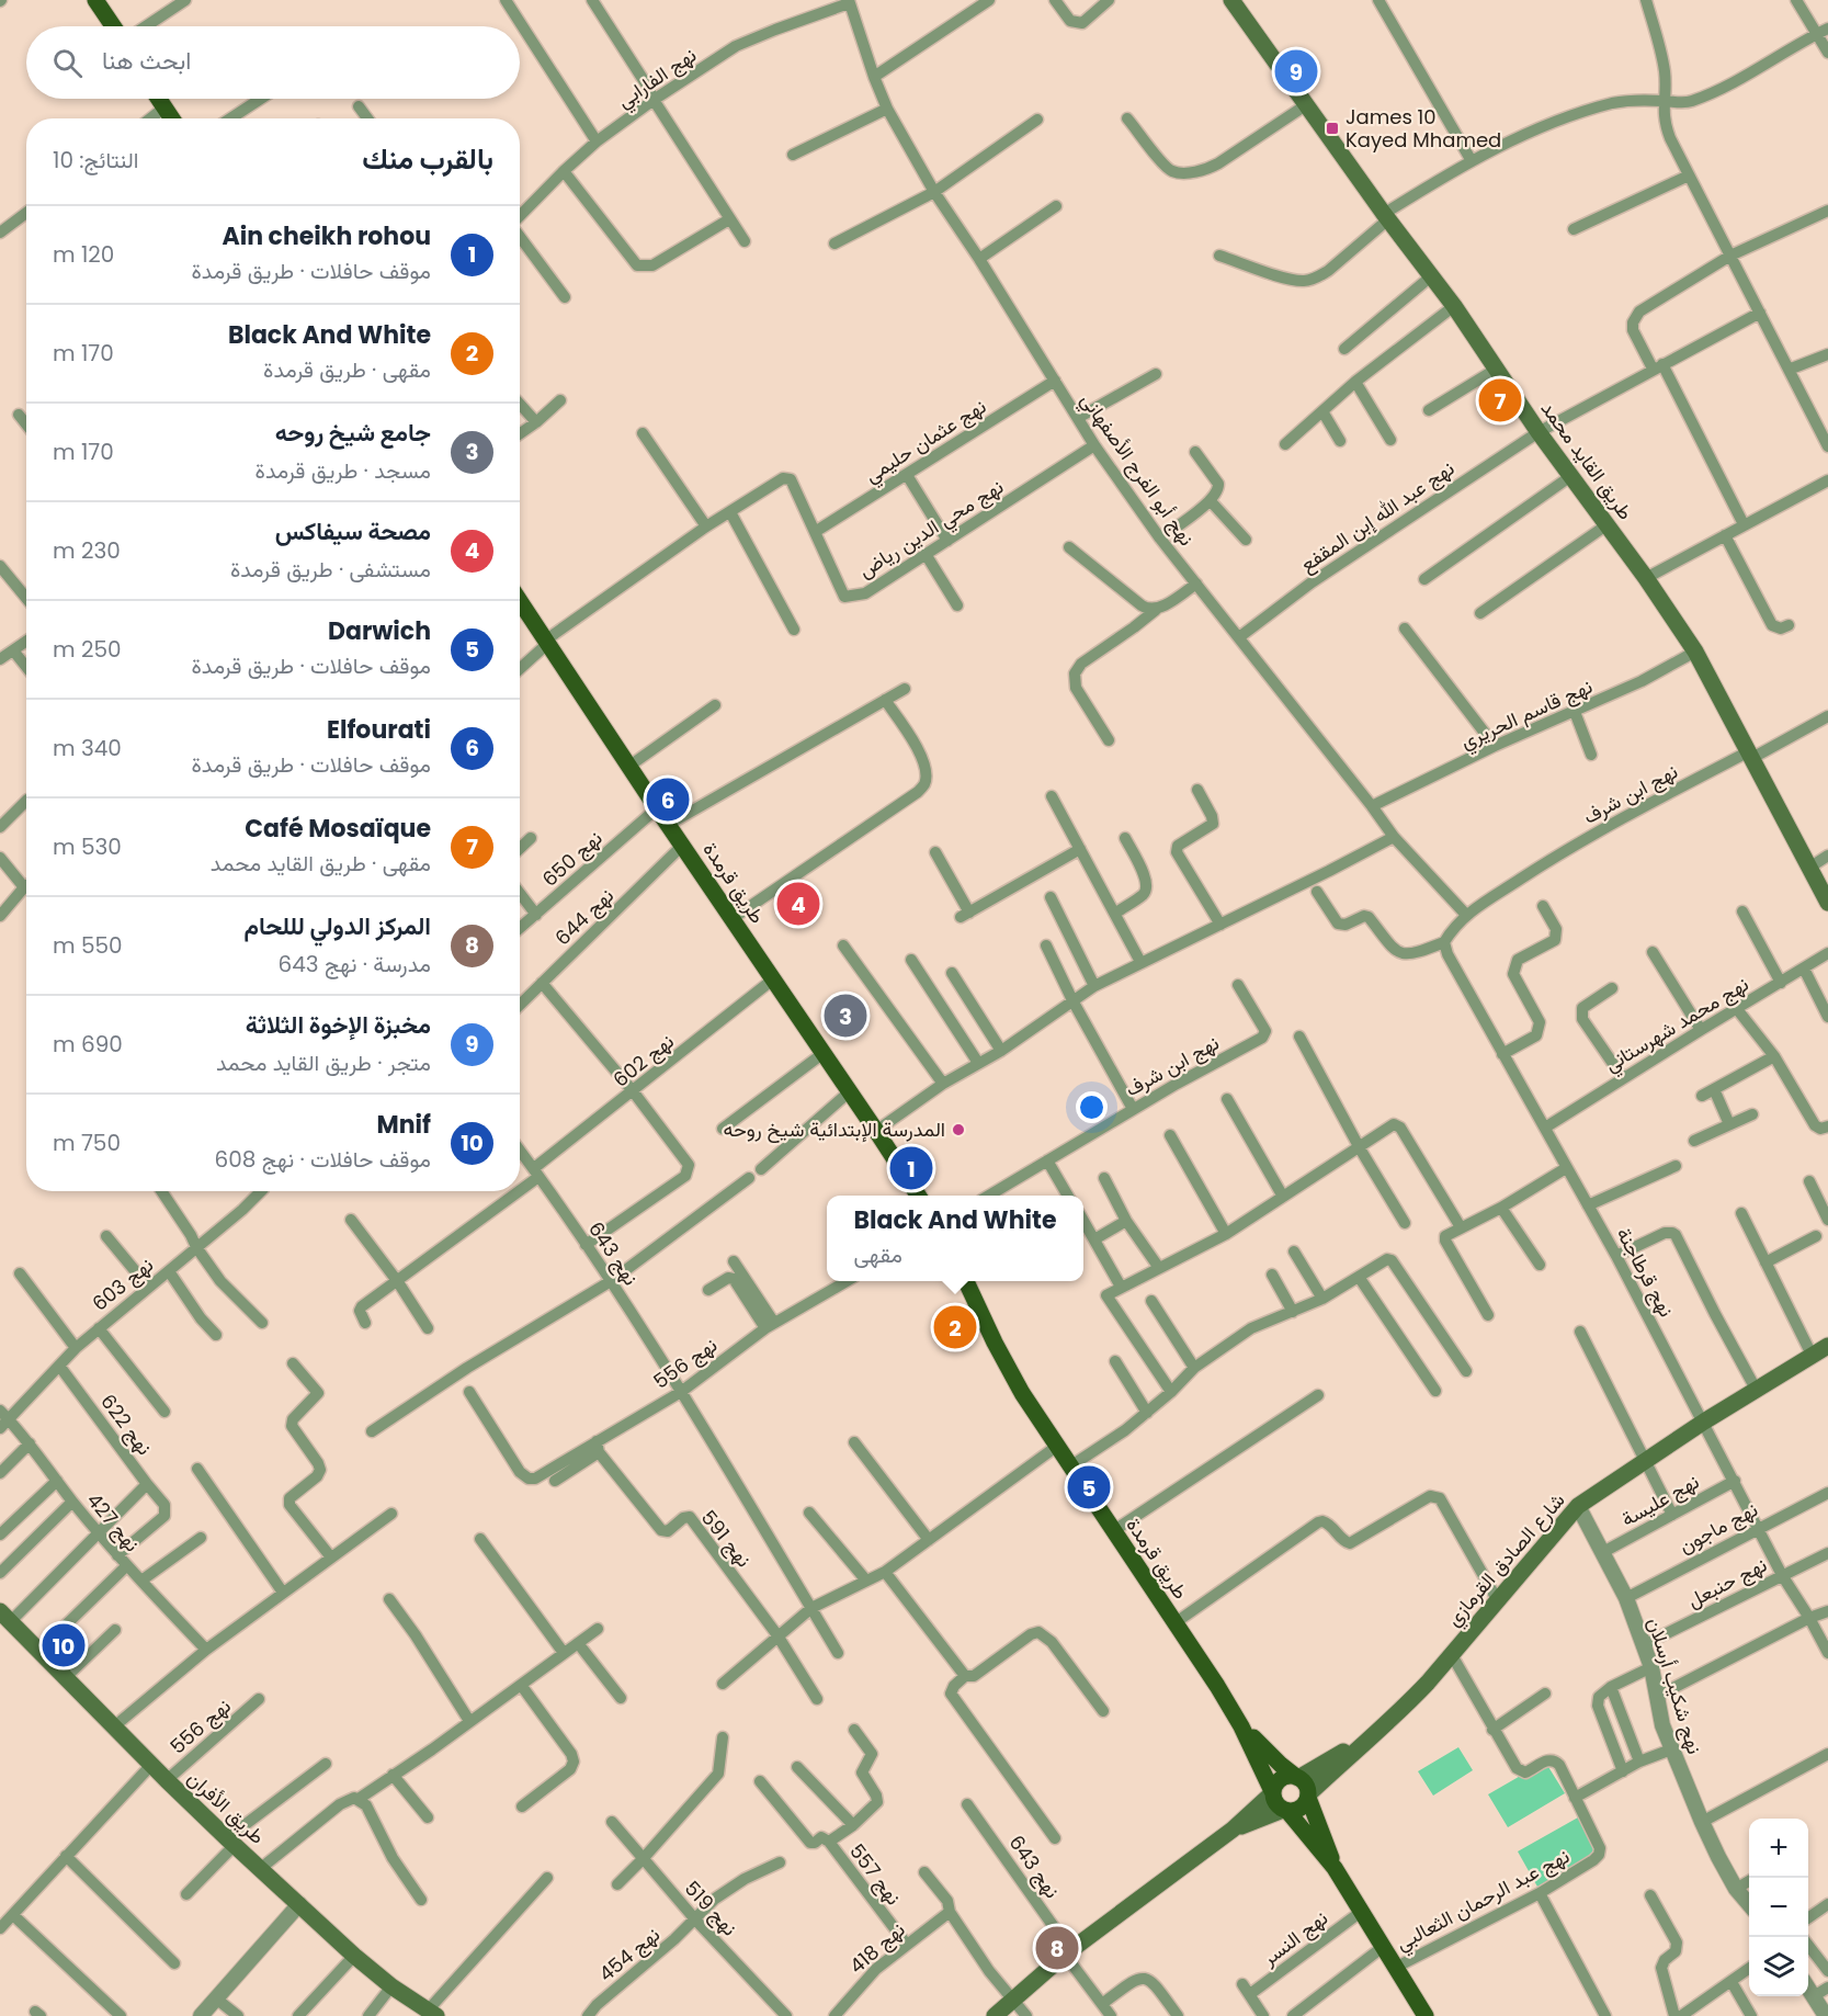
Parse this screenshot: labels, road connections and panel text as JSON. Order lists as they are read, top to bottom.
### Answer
{
  "streets": {
    "main road": [
      "طريق القايد محمد",
      "طريق قرمدة",
      "شارع الصادق القرمازي",
      "طريق الأفران"
    ],
    "street": [
      "نهج الفارابي",
      "نهج عثمان حليمي",
      "نهج أبو الفرج الأصفهاني",
      "نهج عبد الله إبن المقفع",
      "نهج محي الدين رياض",
      "نهج قاسم الحريري",
      "نهج ابن شرف",
      "نهج 650",
      "نهج 644",
      "نهج محمد شهرستاني",
      "نهج 602",
      "نهج 643",
      "نهج قرطاجنة",
      "نهج 603",
      "نهج 556",
      "نهج 622",
      "نهج عليسة",
      "نهج 427",
      "نهج ماجون",
      "نهج 591",
      "نهج حنبعل",
      "نهج شكيب أرسلان",
      "نهج 557",
      "نهج عبد الرحمان الثعالبي",
      "نهج 519",
      "نهج النسر",
      "نهج 418",
      "نهج 454"
    ]
  },
  "crossings": [
    ["نهج الفارابي", "نهج أبو الفرج الأصفهاني"],
    ["نهج عثمان حليمي", "نهج أبو الفرج الأصفهاني"],
    ["نهج عثمان حليمي", "نهج محي الدين رياض"],
    ["طريق القايد محمد", "نهج عبد الله إبن المقفع"],
    ["طريق القايد محمد", "نهج قاسم الحريري"],
    ["طريق القايد محمد", "نهج ابن شرف"],
    ["نهج أبو الفرج الأصفهاني", "نهج عبد الله إبن المقفع"],
    ["نهج أبو الفرج الأصفهاني", "نهج محي الدين رياض"],
    ["نهج أبو الفرج الأصفهاني", "نهج قاسم الحريري"],
    ["نهج أبو الفرج الأصفهاني", "نهج ابن شرف"],
    ["نهج 650", "طريق قرمدة"],
    ["طريق قرمدة", "نهج 644"],
    ["طريق قرمدة", "نهج 602"],
    ["طريق قرمدة", "شارع الصادق القرمازي"],
    ["نهج محمد شهرستاني", "نهج قرطاجنة"],
    ["نهج 602", "نهج 643"],
    ["نهج 643", "نهج 556"],
    ["نهج قرطاجنة", "نهج عليسة"],
    ["نهج قرطاجنة", "نهج ماجون"],
    ["نهج قرطاجنة", "شارع الصادق القرمازي"],
    ["نهج قرطاجنة", "نهج حنبعل"],
    ["نهج 603", "نهج 622"],
    ["نهج 603", "نهج 427"],
    ["نهج 556", "نهج 591"],
    ["نهج 556", "طريق الأفران"],
    ["نهج 622", "نهج 427"],
    ["نهج 622", "طريق الأفران"],
    ["نهج عليسة", "نهج شكيب أرسلان"],
    ["نهج ماجون", "نهج شكيب أرسلان"],
    ["شارع الصادق القرمازي", "نهج شكيب أرسلان"],
    ["نهج حنبعل", "نهج شكيب أرسلان"],
    ["نهج 557", "نهج 418"],
    ["نهج 519", "نهج 454"]
  ],
  "places": {
    "transit": ["James 10 Kayed Mhamed"],
    "other": ["المدرسة الإبتدائية شيخ روحه"]
  },
  "page": {
    "search": "ابحث هنا",
    "pins": [
      "9",
      "7",
      "6",
      "4",
      "3",
      "1",
      "2",
      "5",
      "10",
      "8"
    ],
    "heading": ["بالقرب منك", "النتائج: 10"],
    "list": [
      {
        "mark": "1",
        "name": "Ain cheikh rohou",
        "note": "موقف حافلات · طريق قرمدة",
        "value": "120 m"
      },
      {
        "mark": "2",
        "name": "Black And White",
        "note": "مقهى · طريق قرمدة",
        "value": "170 m"
      },
      {
        "mark": "3",
        "name": "جامع شيخ روحه",
        "note": "مسجد · طريق قرمدة",
        "value": "170 m"
      },
      {
        "mark": "4",
        "name": "مصحة سيفاكس",
        "note": "مستشفى · طريق قرمدة",
        "value": "230 m"
      },
      {
        "mark": "5",
        "name": "Darwich",
        "note": "موقف حافلات · طريق قرمدة",
        "value": "250 m"
      },
      {
        "mark": "6",
        "name": "Elfourati",
        "note": "موقف حافلات · طريق قرمدة",
        "value": "340 m"
      },
      {
        "mark": "7",
        "name": "Café Mosaïque",
        "note": "مقهى · طريق القايد محمد",
        "value": "530 m"
      },
      {
        "mark": "8",
        "name": "المركز الدولي لللحام",
        "note": "مدرسة · نهج 643",
        "value": "550 m"
      },
      {
        "mark": "9",
        "name": "مخبزة الإخوة الثلاثة",
        "note": "متجر · طريق القايد محمد",
        "value": "690 m"
      },
      {
        "mark": "10",
        "name": "Mnif",
        "note": "موقف حافلات · نهج 608",
        "value": "750 m"
      }
    ],
    "popup": ["Black And White", "مقهى"],
    "map_buttons": ["+", "−"]
  }
}
